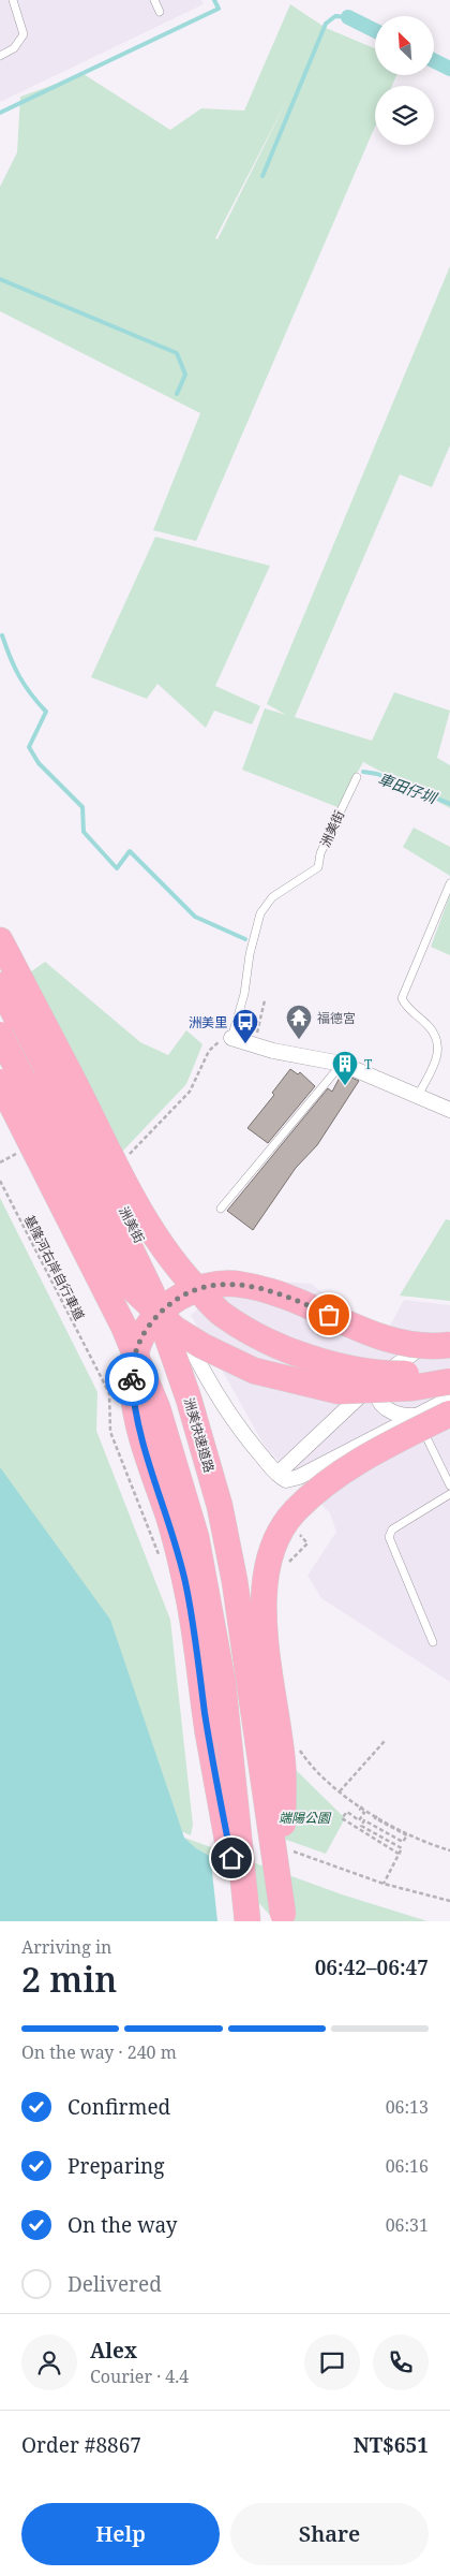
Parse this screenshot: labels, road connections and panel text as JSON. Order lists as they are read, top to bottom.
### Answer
{
  "streets": {
    "highway": ["洲美快速道路"],
    "street": ["洲美街"],
    "path": ["基隆河右岸自行車道"]
  },
  "water": ["車田仔圳"],
  "parks": ["端陽公園"],
  "places": {
    "temple": ["福德宮"],
    "bus stop": ["洲美里"],
    "building": ["T"]
  },
  "north": "top left",
  "page": {
    "heading": ["2 min", "Arriving in", "06:42–06:47"],
    "panel": [
      "Alex",
      "Courier · 4.4",
      "Order #8867",
      "NT$651"
    ],
    "bar": "On the way · 240 m",
    "list": [
      ["Confirmed", "06:13"],
      ["Preparing", "06:16"],
      ["On the way", "06:31"],
      "Delivered"
    ],
    "buttons": ["Help", "Share"]
  }
}
